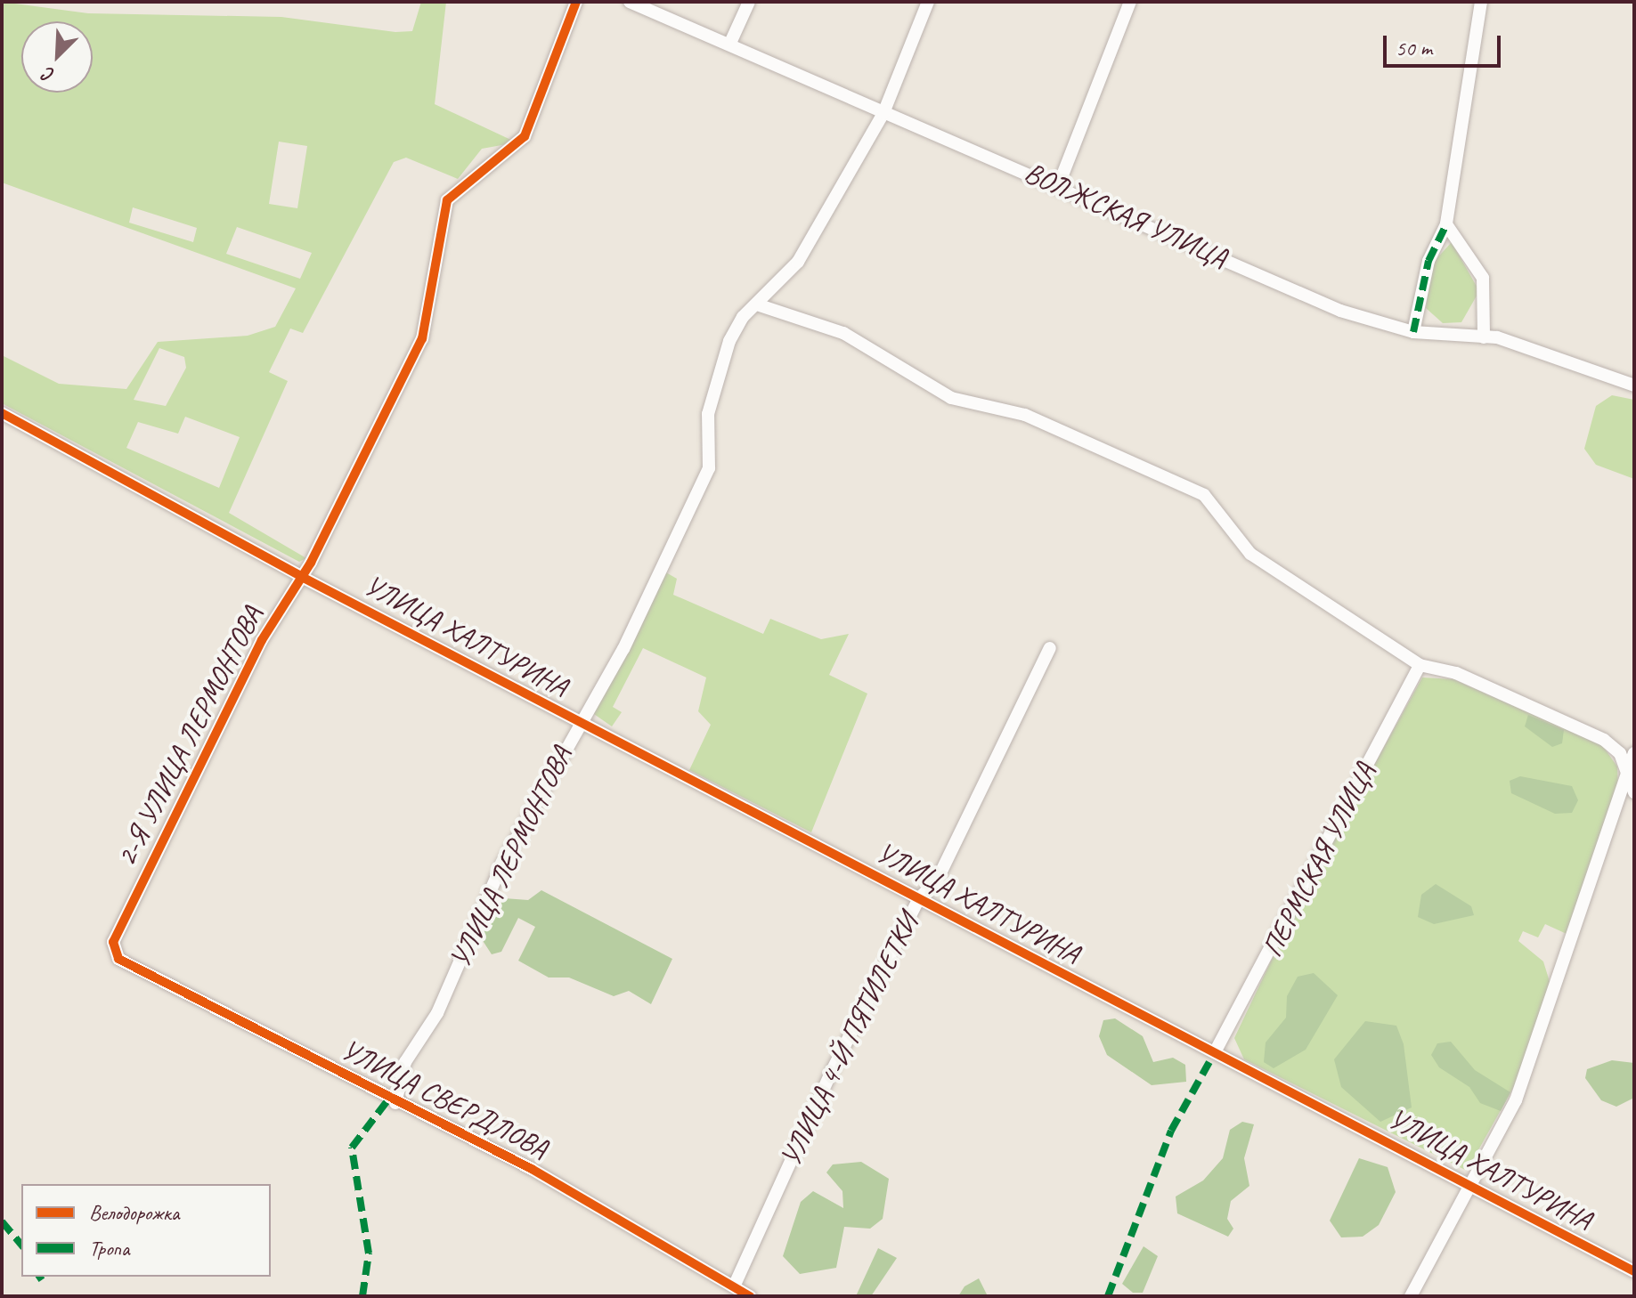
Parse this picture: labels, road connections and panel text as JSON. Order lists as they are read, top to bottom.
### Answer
{
  "streets": {
    "street": [
      "ВОЛЖСКАЯ УЛИЦА",
      "УЛИЦА ХАЛТУРИНА",
      "2-Я УЛИЦА ЛЕРМОНТОВА",
      "УЛИЦА ЛЕРМОНТОВА",
      "ПЕРМСКАЯ УЛИЦА",
      "УЛИЦА 4-Й ПЯТИЛЕТКИ",
      "УЛИЦА СВЕРДЛОВА"
    ]
  },
  "crossings": [
    ["ВОЛЖСКАЯ УЛИЦА", "УЛИЦА ЛЕРМОНТОВА"],
    ["УЛИЦА ХАЛТУРИНА", "2-Я УЛИЦА ЛЕРМОНТОВА"],
    ["УЛИЦА ХАЛТУРИНА", "УЛИЦА ЛЕРМОНТОВА"],
    ["УЛИЦА ХАЛТУРИНА", "ПЕРМСКАЯ УЛИЦА"],
    ["УЛИЦА ХАЛТУРИНА", "УЛИЦА 4-Й ПЯТИЛЕТКИ"],
    ["2-Я УЛИЦА ЛЕРМОНТОВА", "УЛИЦА СВЕРДЛОВА"],
    ["УЛИЦА ЛЕРМОНТОВА", "УЛИЦА СВЕРДЛОВА"],
    ["УЛИЦА 4-Й ПЯТИЛЕТКИ", "УЛИЦА СВЕРДЛОВА"]
  ],
  "legend": ["Велодорожка", "Тропа"],
  "scale_bar": "50 m",
  "north": "bottom left"
}
